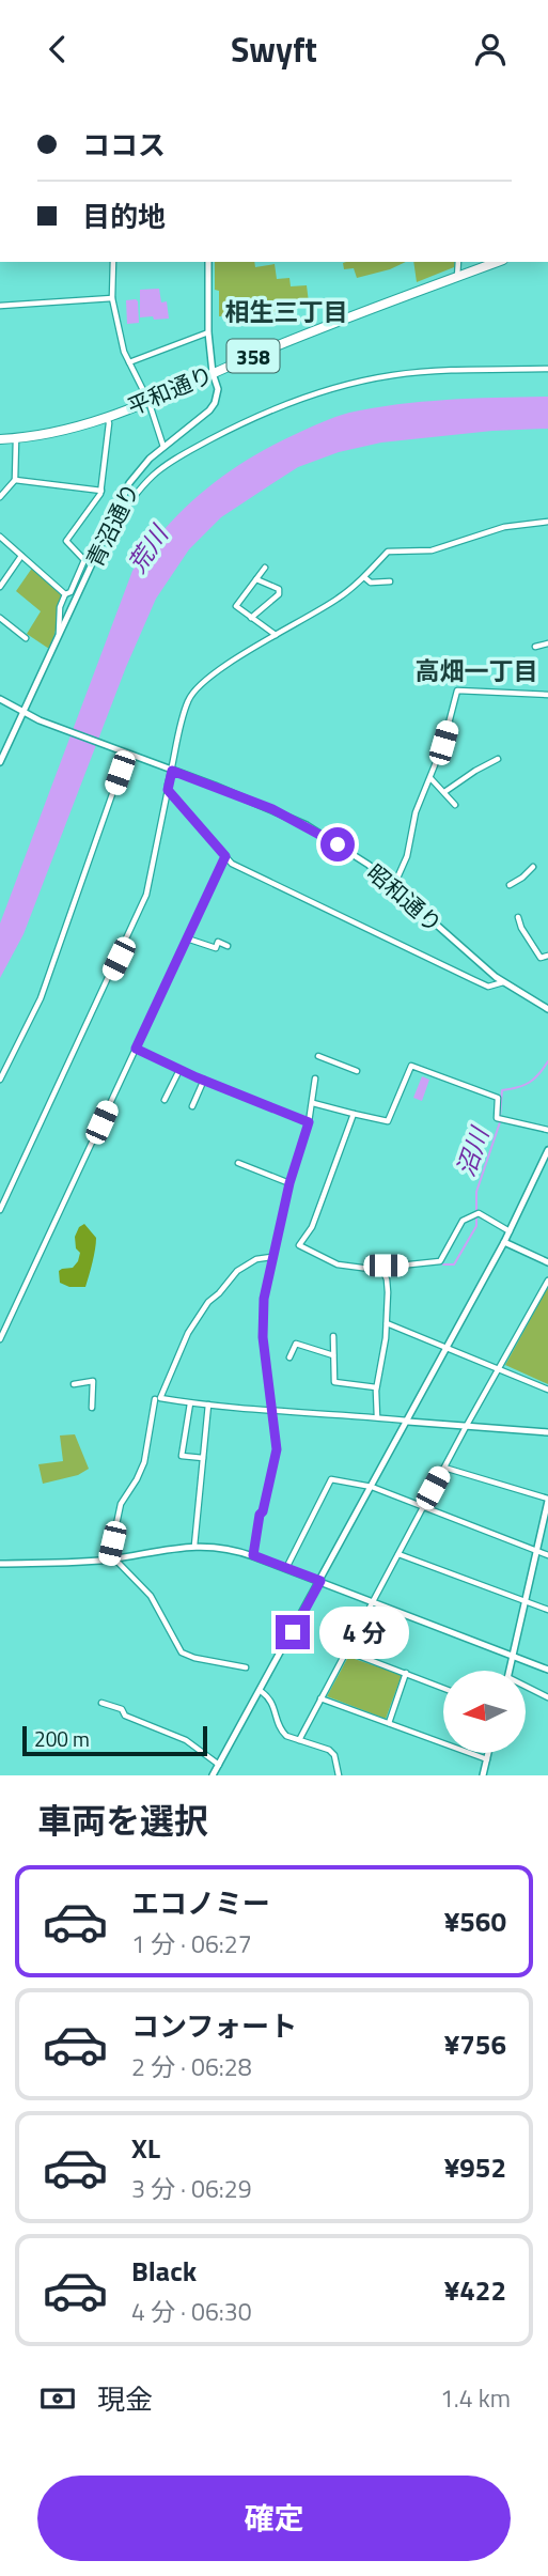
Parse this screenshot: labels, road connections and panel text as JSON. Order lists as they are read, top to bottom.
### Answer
{
  "streets": {
    "highway": ["358", "平和通り"],
    "street": ["青沼通り", "昭和通り"]
  },
  "crossings": [
    ["平和通り", "青沼通り"],
    ["青沼通り", "昭和通り"]
  ],
  "districts": ["相生三丁目", "高畑一丁目"],
  "water": ["荒川", "沼川"],
  "scale_bar": "200 m",
  "north": "left",
  "page": {
    "header": "Swyft",
    "banner": ["ココス", "目的地"],
    "bubble": "4 分",
    "scale": "200 m",
    "heading": "車両を選択",
    "list": [
      {
        "name": "エコノミー",
        "note": "1 分 · 06:27",
        "value": "¥560"
      },
      {
        "name": "コンフォート",
        "note": "2 分 · 06:28",
        "value": "¥756"
      },
      {
        "name": "XL",
        "note": "3 分 · 06:29",
        "value": "¥952"
      },
      {
        "name": "Black",
        "note": "4 分 · 06:30",
        "value": "¥422"
      }
    ],
    "pay": ["現金", "1.4 km"],
    "buttons": "確定"
  }
}
